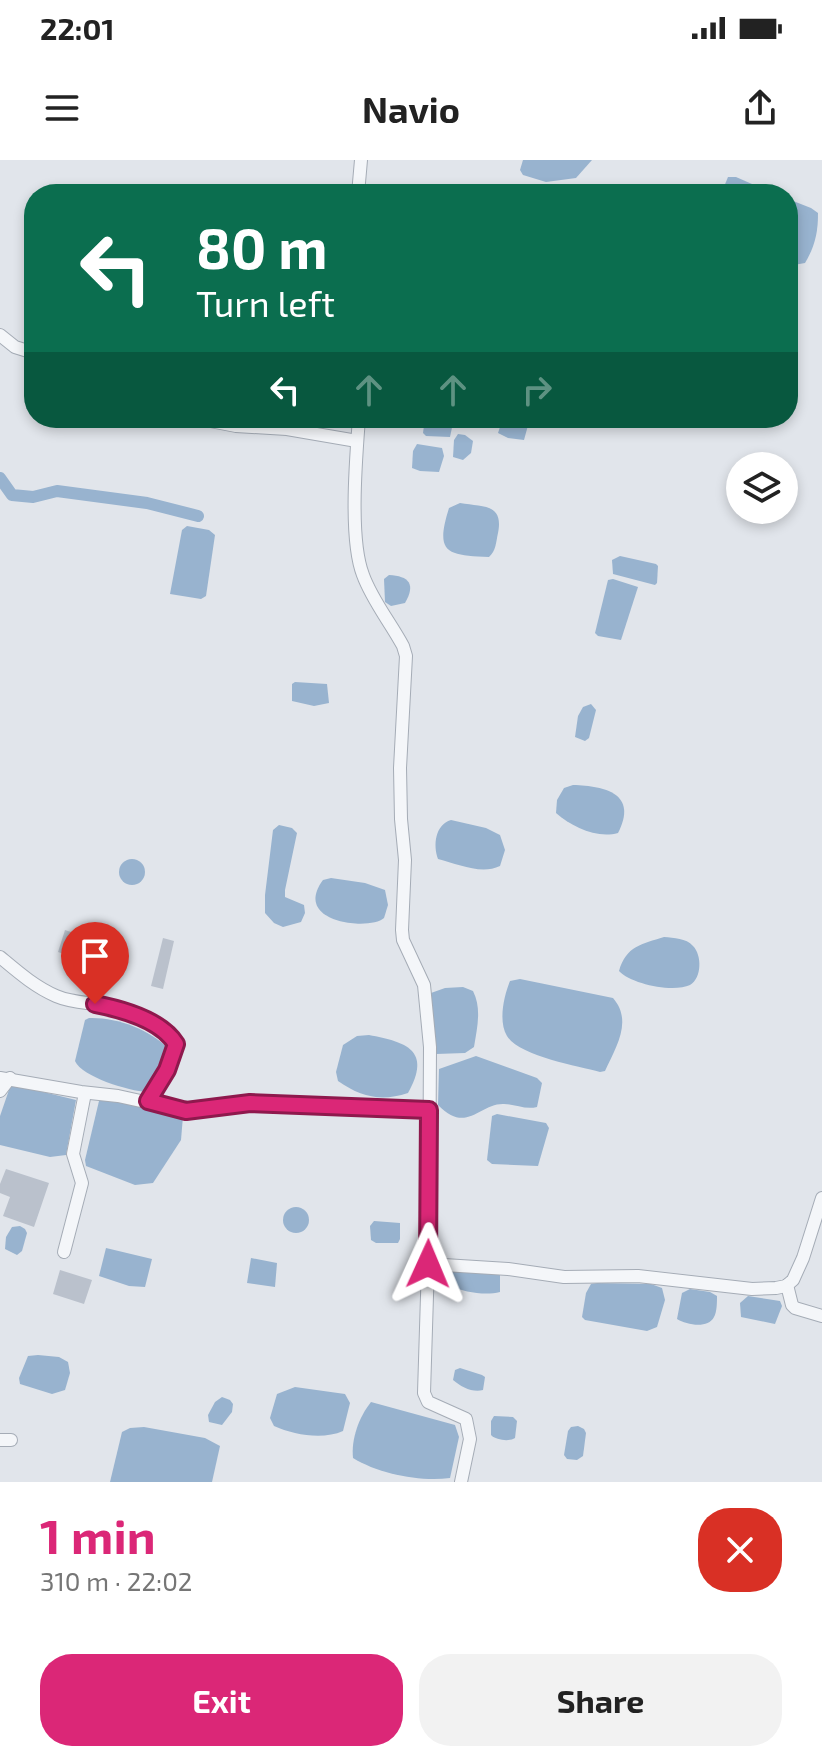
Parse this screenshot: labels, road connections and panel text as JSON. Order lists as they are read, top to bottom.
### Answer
{
  "page": {
    "status": "22:01",
    "header": "Navio",
    "turn": ["80 m", "Turn left"],
    "heading": ["1 min", "310 m · 22:02"],
    "buttons": ["Exit", "Share"]
  }
}
